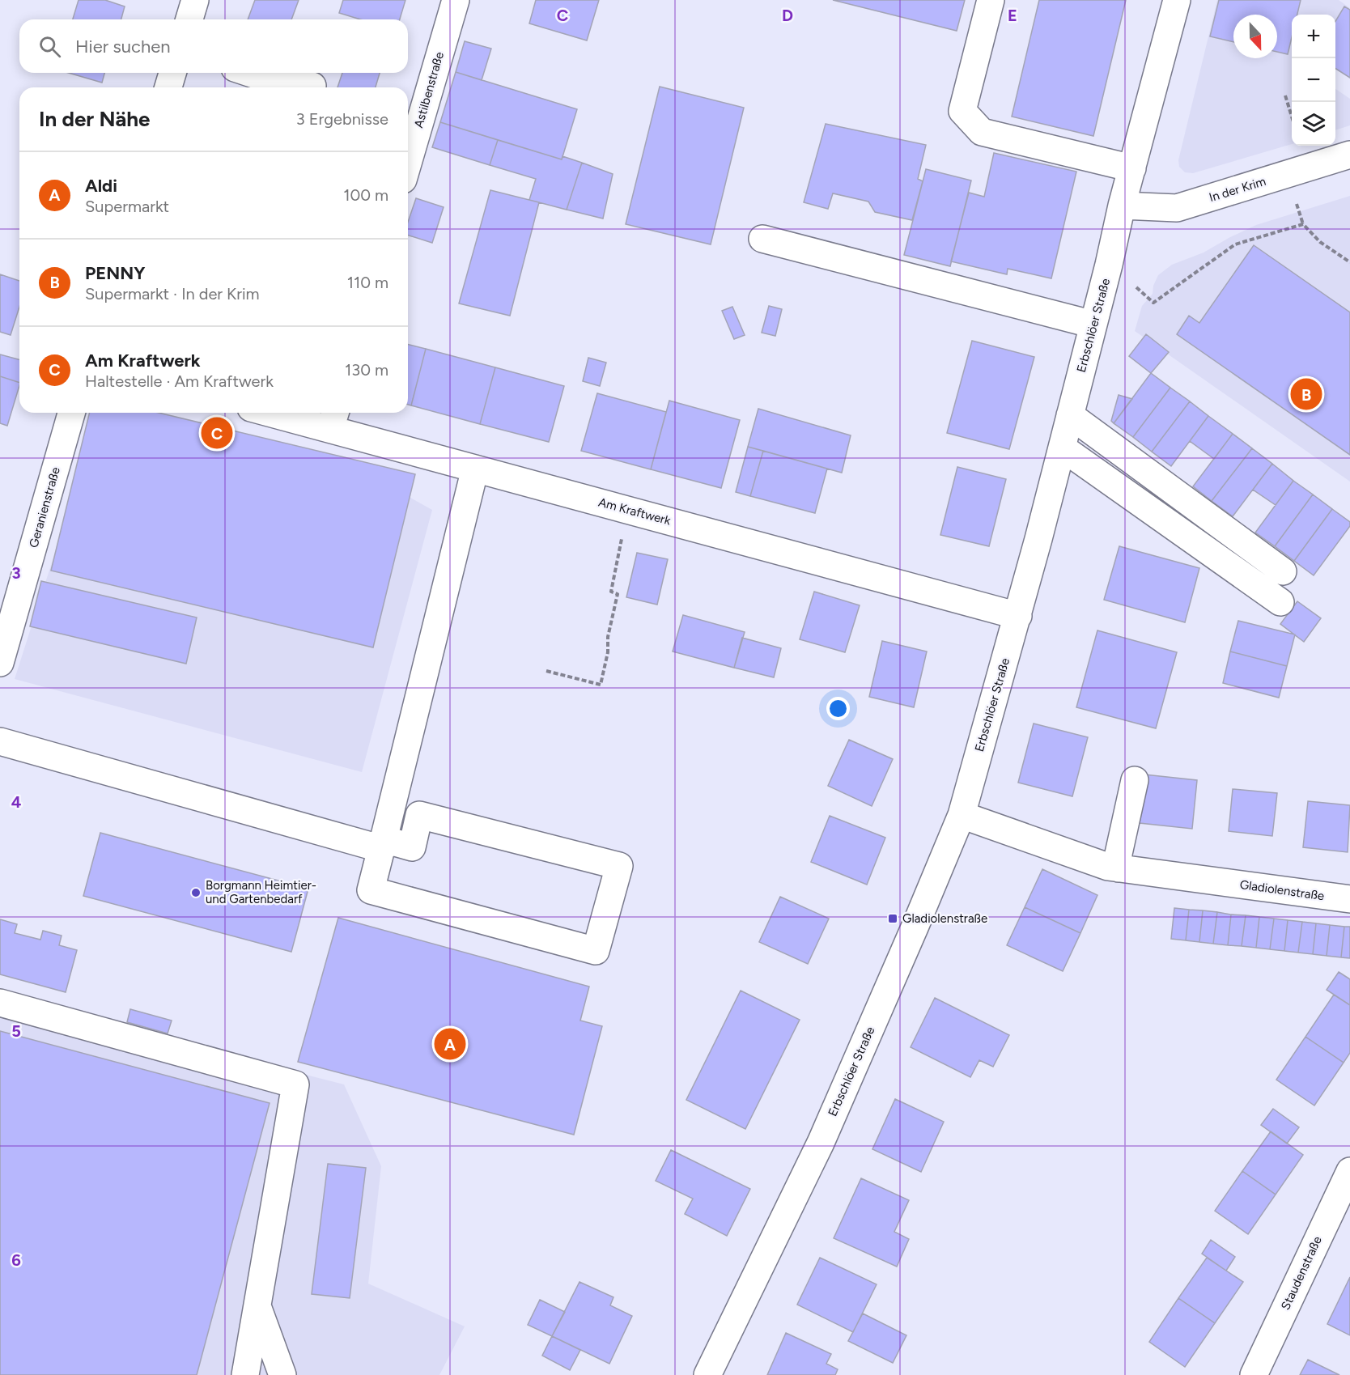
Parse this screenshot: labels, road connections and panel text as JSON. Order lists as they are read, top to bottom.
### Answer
{
  "streets": {
    "street": [
      "Astilbenstraße",
      "In der Krim",
      "Erbschlöer Straße",
      "Geranienstraße",
      "Am Kraftwerk",
      "Gladiolenstraße",
      "Staudenstraße"
    ]
  },
  "crossings": [
    ["In der Krim", "Erbschlöer Straße"],
    ["Erbschlöer Straße", "Am Kraftwerk"],
    ["Erbschlöer Straße", "Gladiolenstraße"]
  ],
  "places": {
    "other": ["Borgmann Heimtier- und Gartenbedarf"],
    "transit": ["Gladiolenstraße"]
  },
  "north": "bottom",
  "page": {
    "map_buttons": ["+", "−"],
    "search": "Hier suchen",
    "heading": ["In der Nähe", "3 Ergebnisse"],
    "list": [
      {
        "mark": "A",
        "name": "Aldi",
        "note": "Supermarkt",
        "value": "100 m"
      },
      {
        "mark": "B",
        "name": "PENNY",
        "note": "Supermarkt · In der Krim",
        "value": "110 m"
      },
      {
        "mark": "C",
        "name": "Am Kraftwerk",
        "note": "Haltestelle · Am Kraftwerk",
        "value": "130 m"
      }
    ],
    "pins": ["B", "C", "A"]
  },
  "grid": {
    "columns": ["C", "D", "E"],
    "rows": [
      "3",
      "4",
      "5",
      "6"
    ]
  }
}
